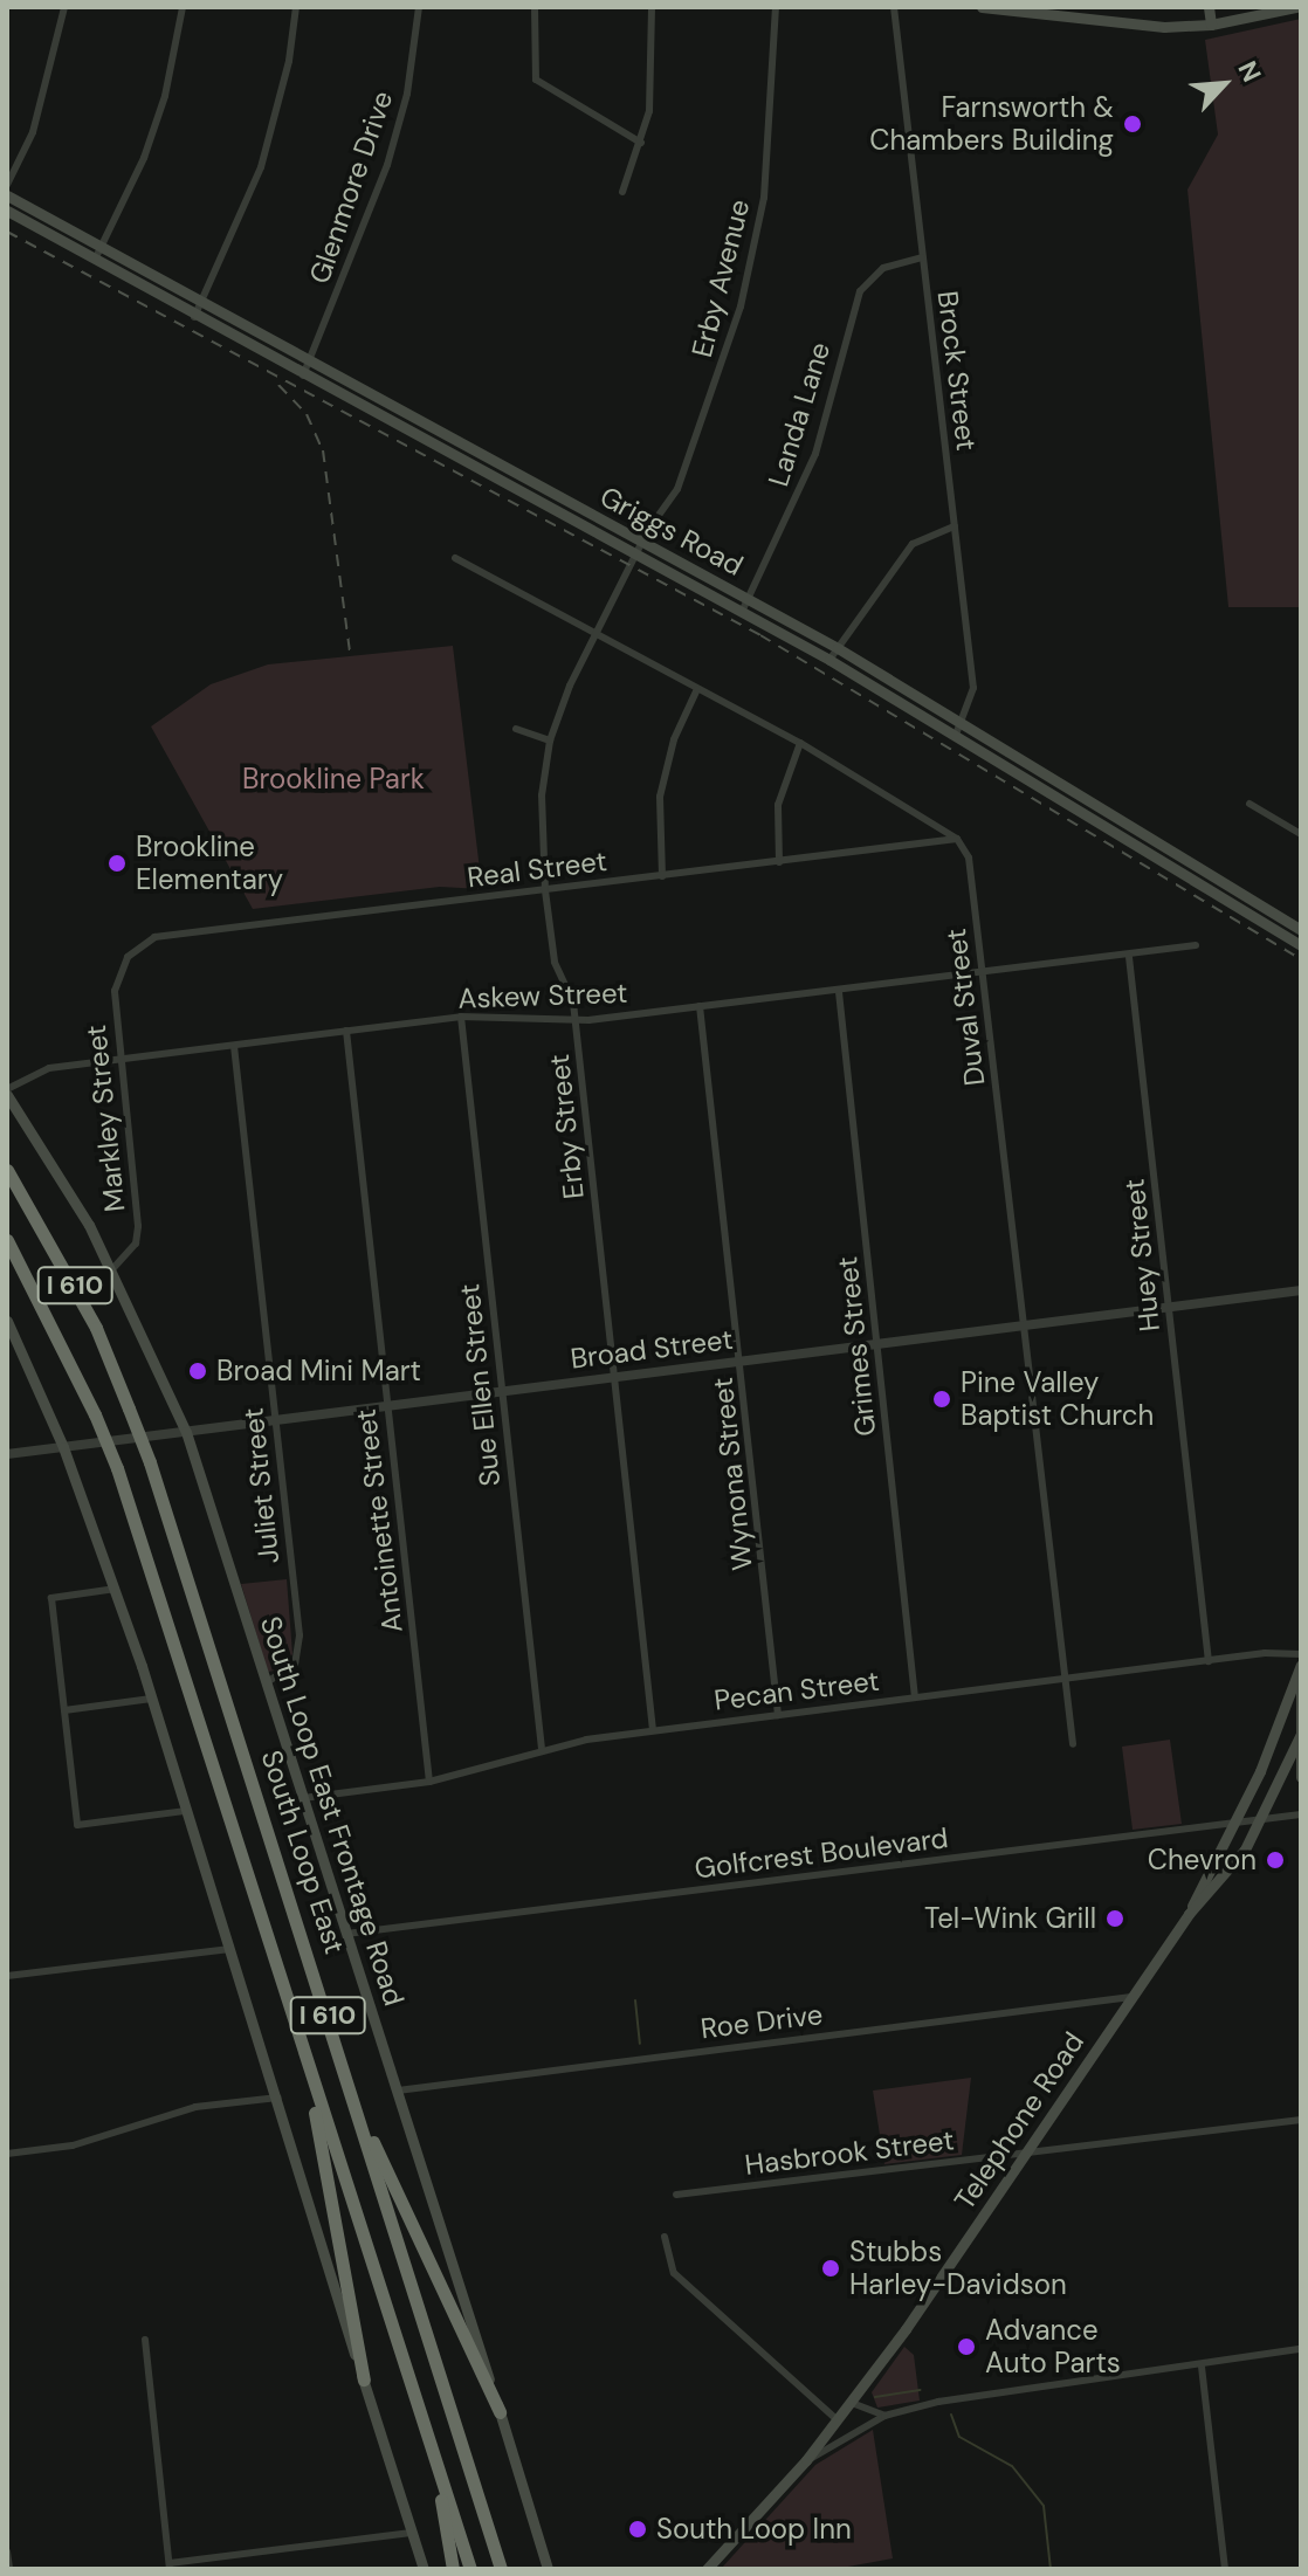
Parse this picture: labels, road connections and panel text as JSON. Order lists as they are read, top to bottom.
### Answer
{
  "streets": {
    "highway": ["I 610", "South Loop East"],
    "main road": ["Griggs Road", "South Loop East Frontage Road", "Telephone Road"],
    "street": [
      "Glenmore Drive",
      "Erby Avenue",
      "Brock Street",
      "Landa Lane",
      "Real Street",
      "Askew Street",
      "Duval Street",
      "Markley Street",
      "Erby Street",
      "Huey Street",
      "Grimes Street",
      "Broad Street",
      "Sue Ellen Street",
      "Wynona Street",
      "Juliet Street",
      "Antoinette Street",
      "Pecan Street",
      "Golfcrest Boulevard",
      "Roe Drive",
      "Hasbrook Street"
    ]
  },
  "crossings": [
    ["Glenmore Drive", "Griggs Road"],
    ["Erby Avenue", "Griggs Road"],
    ["Erby Avenue", "Erby Street"],
    ["Brock Street", "Landa Lane"],
    ["Brock Street", "Griggs Road"],
    ["Landa Lane", "Griggs Road"],
    ["Griggs Road", "Erby Street"],
    ["Real Street", "Duval Street"],
    ["Real Street", "Markley Street"],
    ["Real Street", "Erby Street"],
    ["Askew Street", "Duval Street"],
    ["Askew Street", "Markley Street"],
    ["Askew Street", "Erby Street"],
    ["Askew Street", "Huey Street"],
    ["Askew Street", "Grimes Street"],
    ["Askew Street", "Sue Ellen Street"],
    ["Askew Street", "Wynona Street"],
    ["Askew Street", "Juliet Street"],
    ["Askew Street", "Antoinette Street"],
    ["Askew Street", "South Loop East Frontage Road"],
    ["Duval Street", "Broad Street"],
    ["Duval Street", "Pecan Street"],
    ["Markley Street", "South Loop East Frontage Road"],
    ["Erby Street", "Broad Street"],
    ["Erby Street", "Pecan Street"],
    ["Huey Street", "Broad Street"],
    ["Huey Street", "Pecan Street"],
    ["Grimes Street", "Broad Street"],
    ["Grimes Street", "Pecan Street"],
    ["Broad Street", "Sue Ellen Street"],
    ["Broad Street", "Wynona Street"],
    ["Broad Street", "Juliet Street"],
    ["Broad Street", "Antoinette Street"],
    ["Broad Street", "South Loop East Frontage Road"],
    ["Sue Ellen Street", "Pecan Street"],
    ["Wynona Street", "Pecan Street"],
    ["Juliet Street", "South Loop East Frontage Road"],
    ["Antoinette Street", "Pecan Street"],
    ["Pecan Street", "South Loop East Frontage Road"],
    ["South Loop East Frontage Road", "Golfcrest Boulevard"],
    ["South Loop East Frontage Road", "Roe Drive"],
    ["Golfcrest Boulevard", "Telephone Road"],
    ["Roe Drive", "Telephone Road"],
    ["Telephone Road", "Hasbrook Street"]
  ],
  "parks": ["Brookline Park"],
  "places": [
    "Farnsworth & Chambers Building",
    "Brookline Elementary",
    "Broad Mini Mart",
    "Pine Valley Baptist Church",
    "Chevron",
    "Tel-Wink Grill",
    "Stubbs Harley-Davidson",
    "Advance Auto Parts",
    "South Loop Inn"
  ],
  "north": "top right"
}
